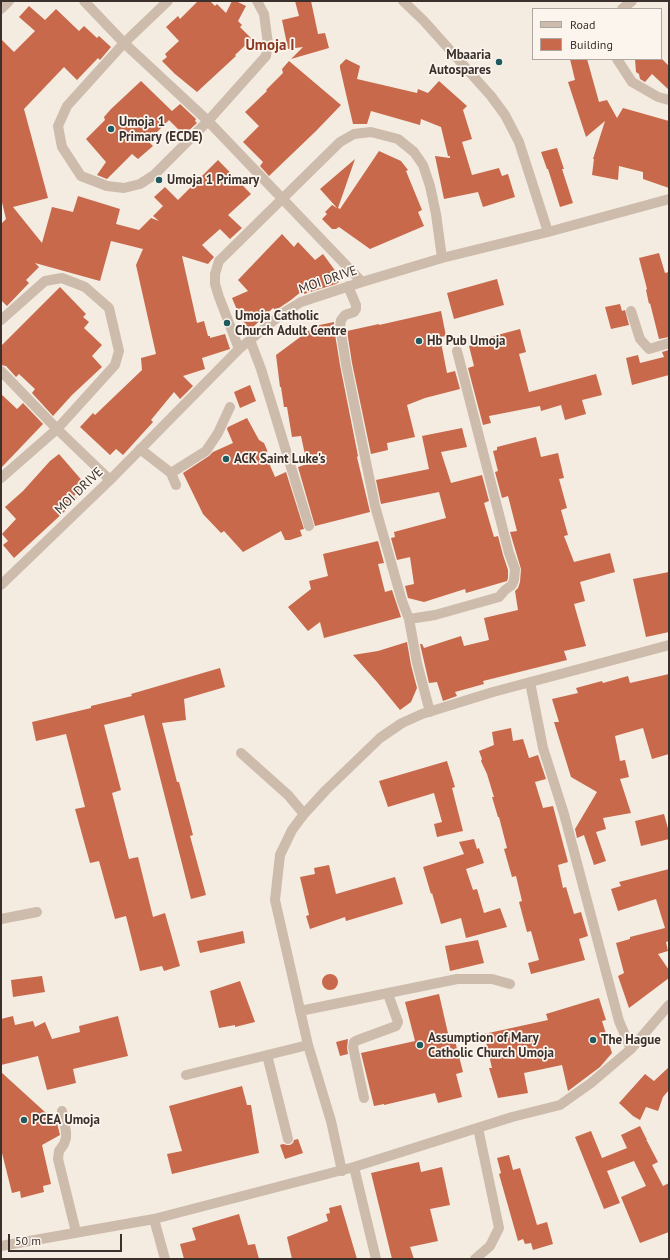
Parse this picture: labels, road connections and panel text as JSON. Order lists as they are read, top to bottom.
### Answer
{
  "streets": {
    "street": ["MOI DRIVE"]
  },
  "districts": ["Umoja I"],
  "places": [
    "Mbaaria Autospares",
    "Umoja 1 Primary (ECDE)",
    "Umoja 1 Primary",
    "Umoja Catholic Church Adult Centre",
    "Hb Pub Umoja",
    "ACK Saint Luke's",
    "The Hague",
    "Assumption of Mary Catholic Church Umoja",
    "PCEA Umoja"
  ],
  "legend": ["Road", "Building"],
  "scale_bar": "50 m"
}
